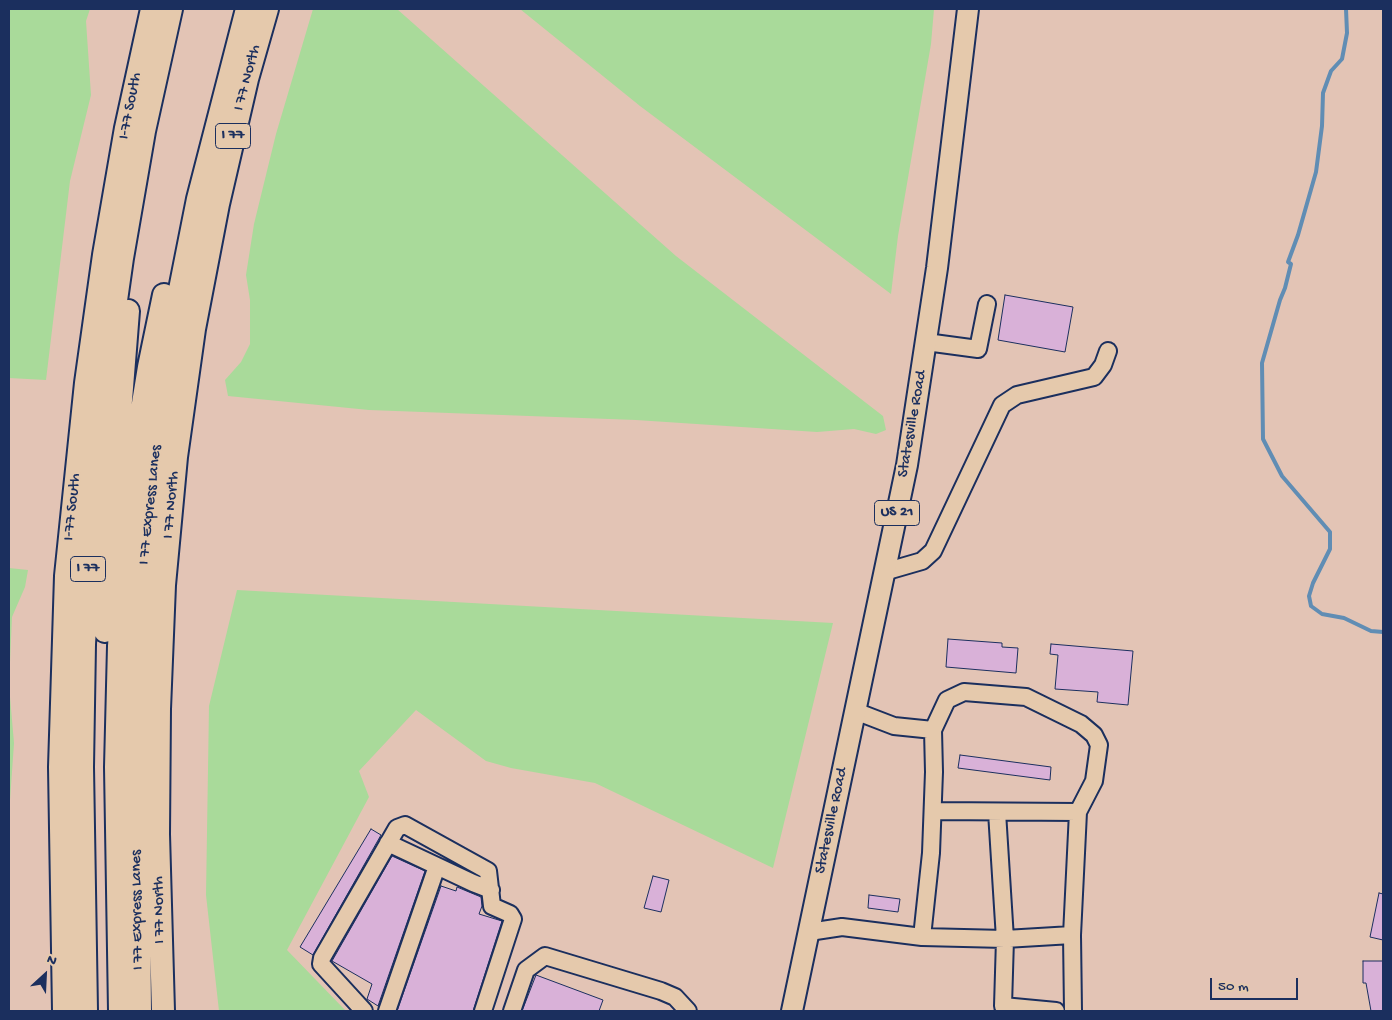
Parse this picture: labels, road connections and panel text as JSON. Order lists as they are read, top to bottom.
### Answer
{
  "streets": {
    "highway": [
      "I 77 North",
      "I-77 South",
      "I 77",
      "I 77 Express Lanes"
    ],
    "main road": ["Statesville Road", "US 21"]
  },
  "scale_bar": "50 m",
  "north": "top right"
}
